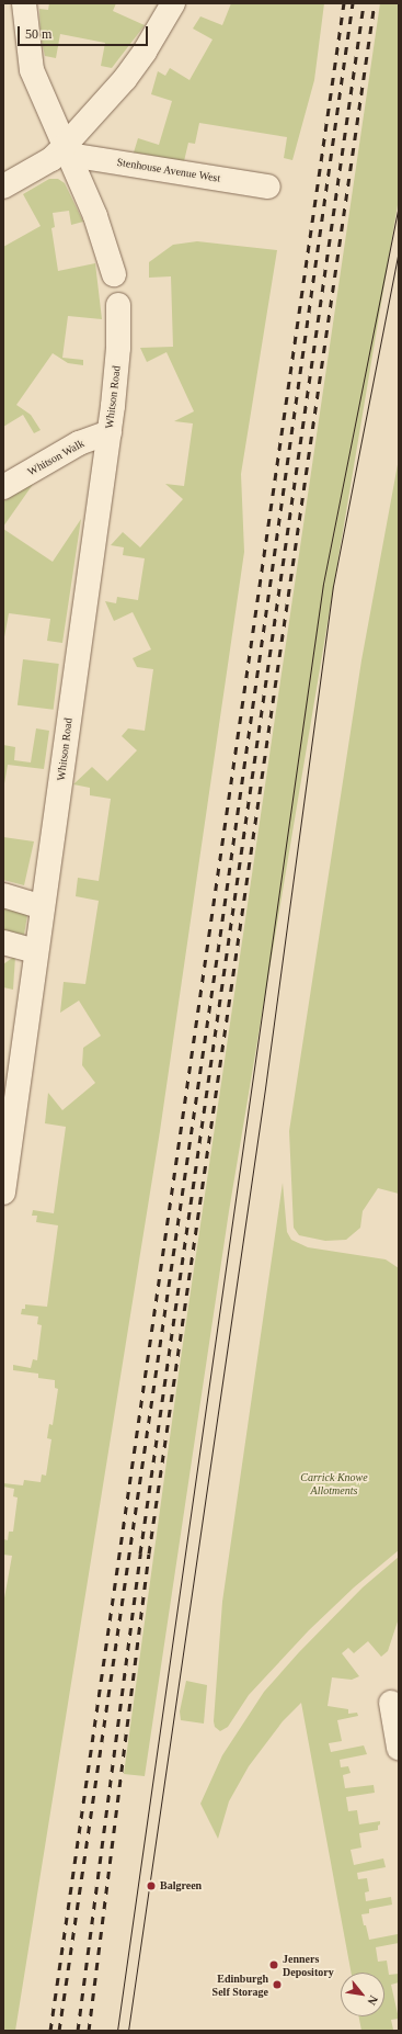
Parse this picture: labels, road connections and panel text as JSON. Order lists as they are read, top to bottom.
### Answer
{
  "streets": {
    "street": ["Stenhouse Avenue West", "Whitson Road", "Whitson Walk"]
  },
  "crossings": [
    ["Whitson Road", "Whitson Walk"]
  ],
  "parks": ["Carrick Knowe Allotments"],
  "places": ["Balgreen", "Jenners Depository", "Edinburgh Self Storage"],
  "scale_bar": "50 m",
  "north": "bottom right"
}
